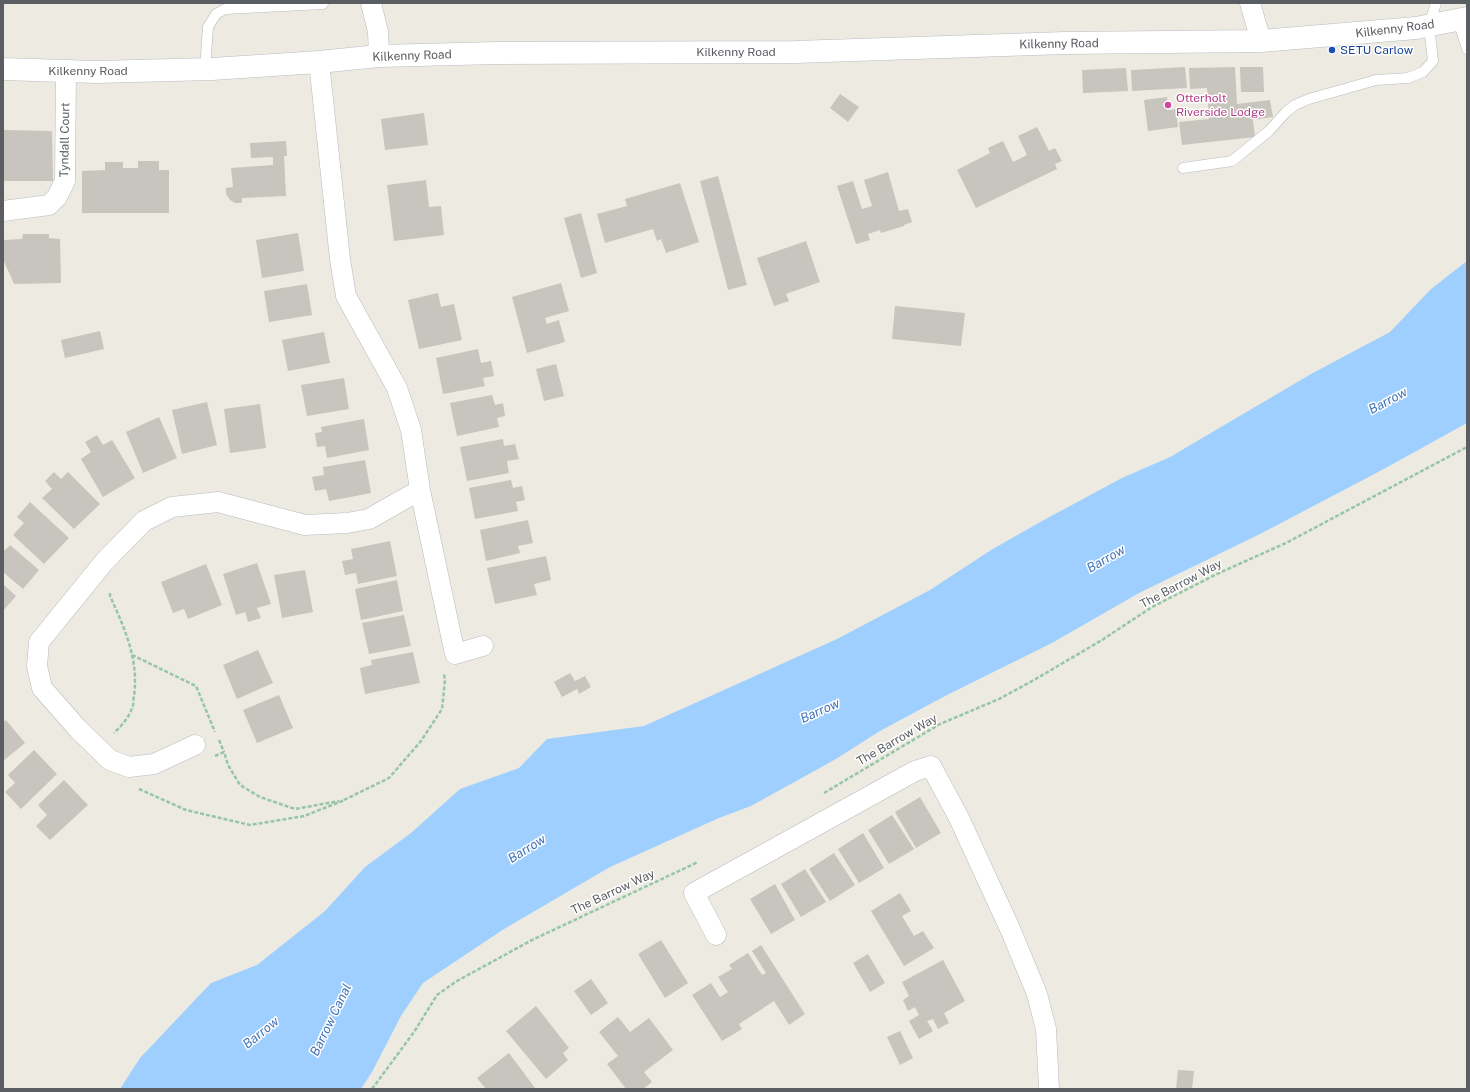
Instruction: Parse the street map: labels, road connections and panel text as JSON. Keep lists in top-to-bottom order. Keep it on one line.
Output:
{"streets":{"main road":["Kilkenny Road"],"street":["Tyndall Court"],"path":["The Barrow Way"]},"crossings":[["Kilkenny Road","Tyndall Court"]],"water":["Barrow","Barrow Canal"],"places":["SETU Carlow","Otterholt Riverside Lodge"]}
